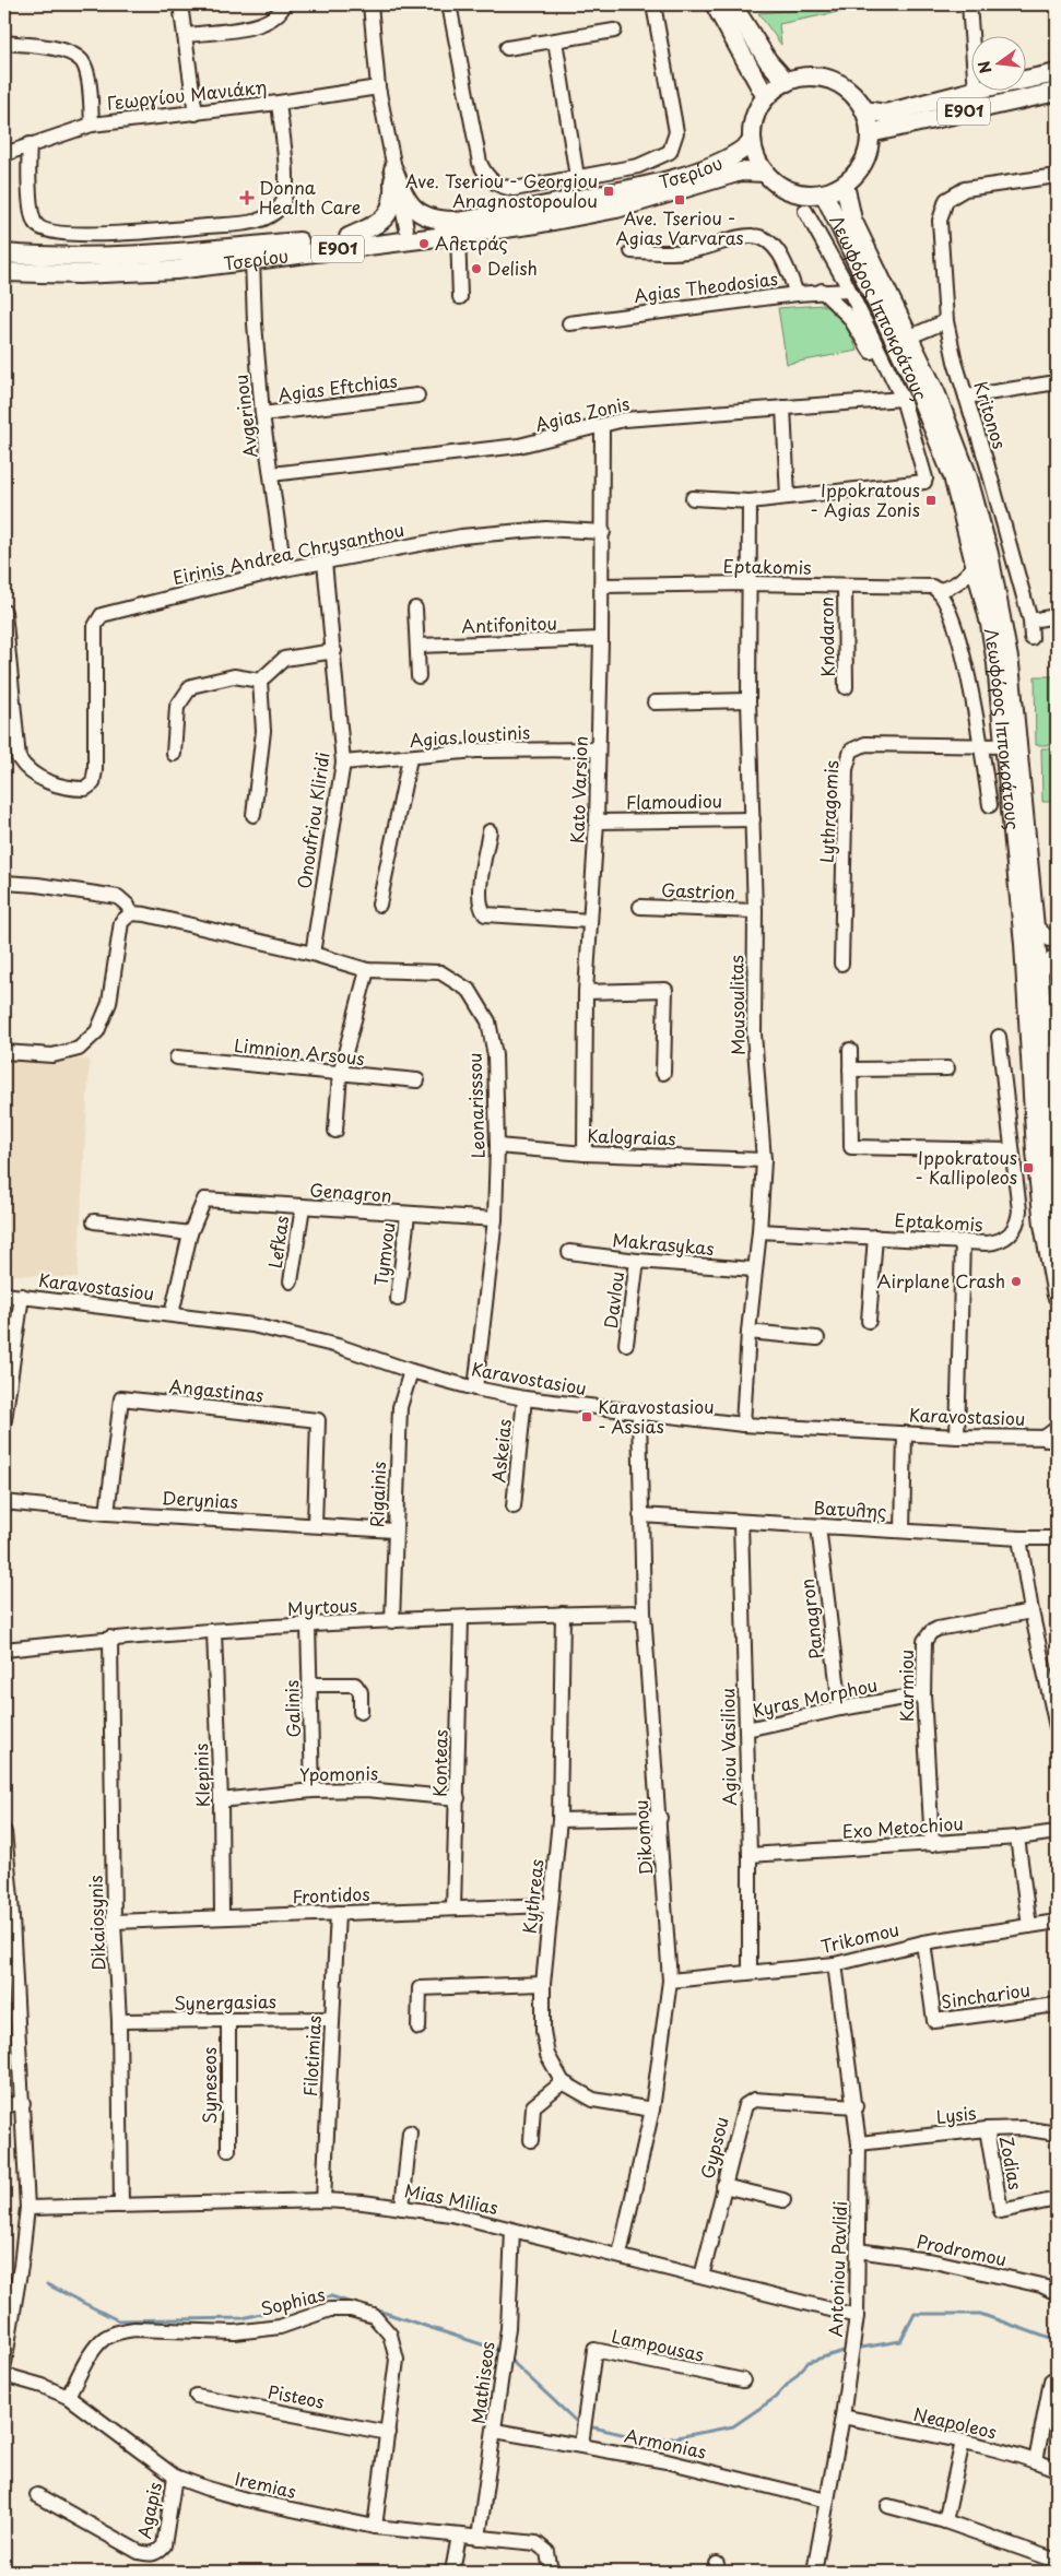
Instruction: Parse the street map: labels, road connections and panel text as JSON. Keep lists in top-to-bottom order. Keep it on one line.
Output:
{"streets":{"main road":["E901","Τσερίου","Λεωφόρος Ιπποκράτους"],"street":["Γεωργίου Μανιάκη","Agias Theodosias","Agias Eftchias","Agias Zonis","Kritonos","Avgerinou","Eirinis Andrea Chrysanthou","Eptakomis","Antifonitou","Knodaron","Agias Ioustinis","Kato Varsion","Flamoudiou","Lythragomis","Onoufriou Kliridi","Gastrion","Mousoulitas","Limnion Arsous","Leonarisssou","Kalograias","Genagron","Lefkas","Makrasykas","Tymvou","Karavostasiou","Davlou","Angastinas","Askeias","Rigainis","Derynias","Βατυλης","Myrtous","Panagron","Karmiou","Kyras Morphou","Galinis","Agiou Vasiliou","Konteas","Ypomonis","Klepinis","Exo Metochiou","Dikomou","Frontidos","Kythreas","Dikaiosynis","Trikomou","Sinchariou","Synergasias","Filotimias","Syneseos","Lysis","Gypsou","Zodias","Mias Milias","Prodromou","Antoniou Pavlidi","Sophias","Lampousas","Mathiseos","Pisteos","Neapoleos","Armonias","Iremias","Agapis"]},"crossings":[["E901","Τσερίου"],["E901","Λεωφόρος Ιπποκράτους"],["Τσερίου","Λεωφόρος Ιπποκράτους"],["Τσερίου","Avgerinou"],["Λεωφόρος Ιπποκράτους","Lythragomis"],["Agias Eftchias","Avgerinou"],["Agias Zonis","Avgerinou"],["Agias Zonis","Kato Varsion"],["Avgerinou","Eirinis Andrea Chrysanthou"],["Eirinis Andrea Chrysanthou","Kato Varsion"],["Eirinis Andrea Chrysanthou","Onoufriou Kliridi"],["Eptakomis","Knodaron"],["Eptakomis","Kato Varsion"],["Eptakomis","Mousoulitas"],["Antifonitou","Kato Varsion"],["Agias Ioustinis","Kato Varsion"],["Agias Ioustinis","Onoufriou Kliridi"],["Kato Varsion","Flamoudiou"],["Kato Varsion","Kalograias"],["Flamoudiou","Mousoulitas"],["Onoufriou Kliridi","Leonarisssou"],["Gastrion","Mousoulitas"],["Mousoulitas","Kalograias"],["Mousoulitas","Makrasykas"],["Mousoulitas","Karavostasiou"],["Leonarisssou","Kalograias"],["Leonarisssou","Genagron"],["Leonarisssou","Karavostasiou"],["Genagron","Lefkas"],["Genagron","Tymvou"],["Makrasykas","Davlou"],["Karavostasiou","Askeias"],["Karavostasiou","Rigainis"],["Karavostasiou","Dikomou"],["Angastinas","Derynias"],["Rigainis","Derynias"],["Rigainis","Myrtous"],["Βατυλης","Panagron"],["Βατυλης","Agiou Vasiliou"],["Βατυλης","Dikomou"],["Myrtous","Galinis"],["Myrtous","Konteas"],["Myrtous","Klepinis"],["Myrtous","Dikomou"],["Myrtous","Kythreas"],["Myrtous","Dikaiosynis"],["Panagron","Kyras Morphou"],["Karmiou","Kyras Morphou"],["Karmiou","Exo Metochiou"],["Kyras Morphou","Agiou Vasiliou"],["Galinis","Ypomonis"],["Agiou Vasiliou","Exo Metochiou"],["Agiou Vasiliou","Trikomou"],["Konteas","Ypomonis"],["Konteas","Frontidos"],["Ypomonis","Klepinis"],["Klepinis","Frontidos"],["Dikomou","Trikomou"],["Dikomou","Mias Milias"],["Frontidos","Kythreas"],["Frontidos","Dikaiosynis"],["Frontidos","Filotimias"],["Dikaiosynis","Synergasias"],["Dikaiosynis","Mias Milias"],["Trikomou","Sinchariou"],["Trikomou","Antoniou Pavlidi"],["Synergasias","Filotimias"],["Synergasias","Syneseos"],["Filotimias","Mias Milias"],["Lysis","Zodias"],["Lysis","Antoniou Pavlidi"],["Gypsou","Mias Milias"],["Gypsou","Antoniou Pavlidi"],["Mias Milias","Antoniou Pavlidi"],["Mias Milias","Mathiseos"],["Prodromou","Antoniou Pavlidi"],["Antoniou Pavlidi","Neapoleos"],["Antoniou Pavlidi","Armonias"],["Sophias","Pisteos"],["Sophias","Iremias"],["Lampousas","Armonias"],["Mathiseos","Armonias"],["Mathiseos","Iremias"],["Iremias","Agapis"]],"places":{"transit":["Ave. Tseriou - Georgiou Anagnostopoulou","Ave. Tseriou - Agias Varvaras","Ippokratous - Agias Zonis","Ippokratous - Kallipoleos","Karavostasiou - Assias"],"health":["Donna Health Care"],"other":["Αλετράς","Delish","Airplane Crash"]},"north":"left"}
